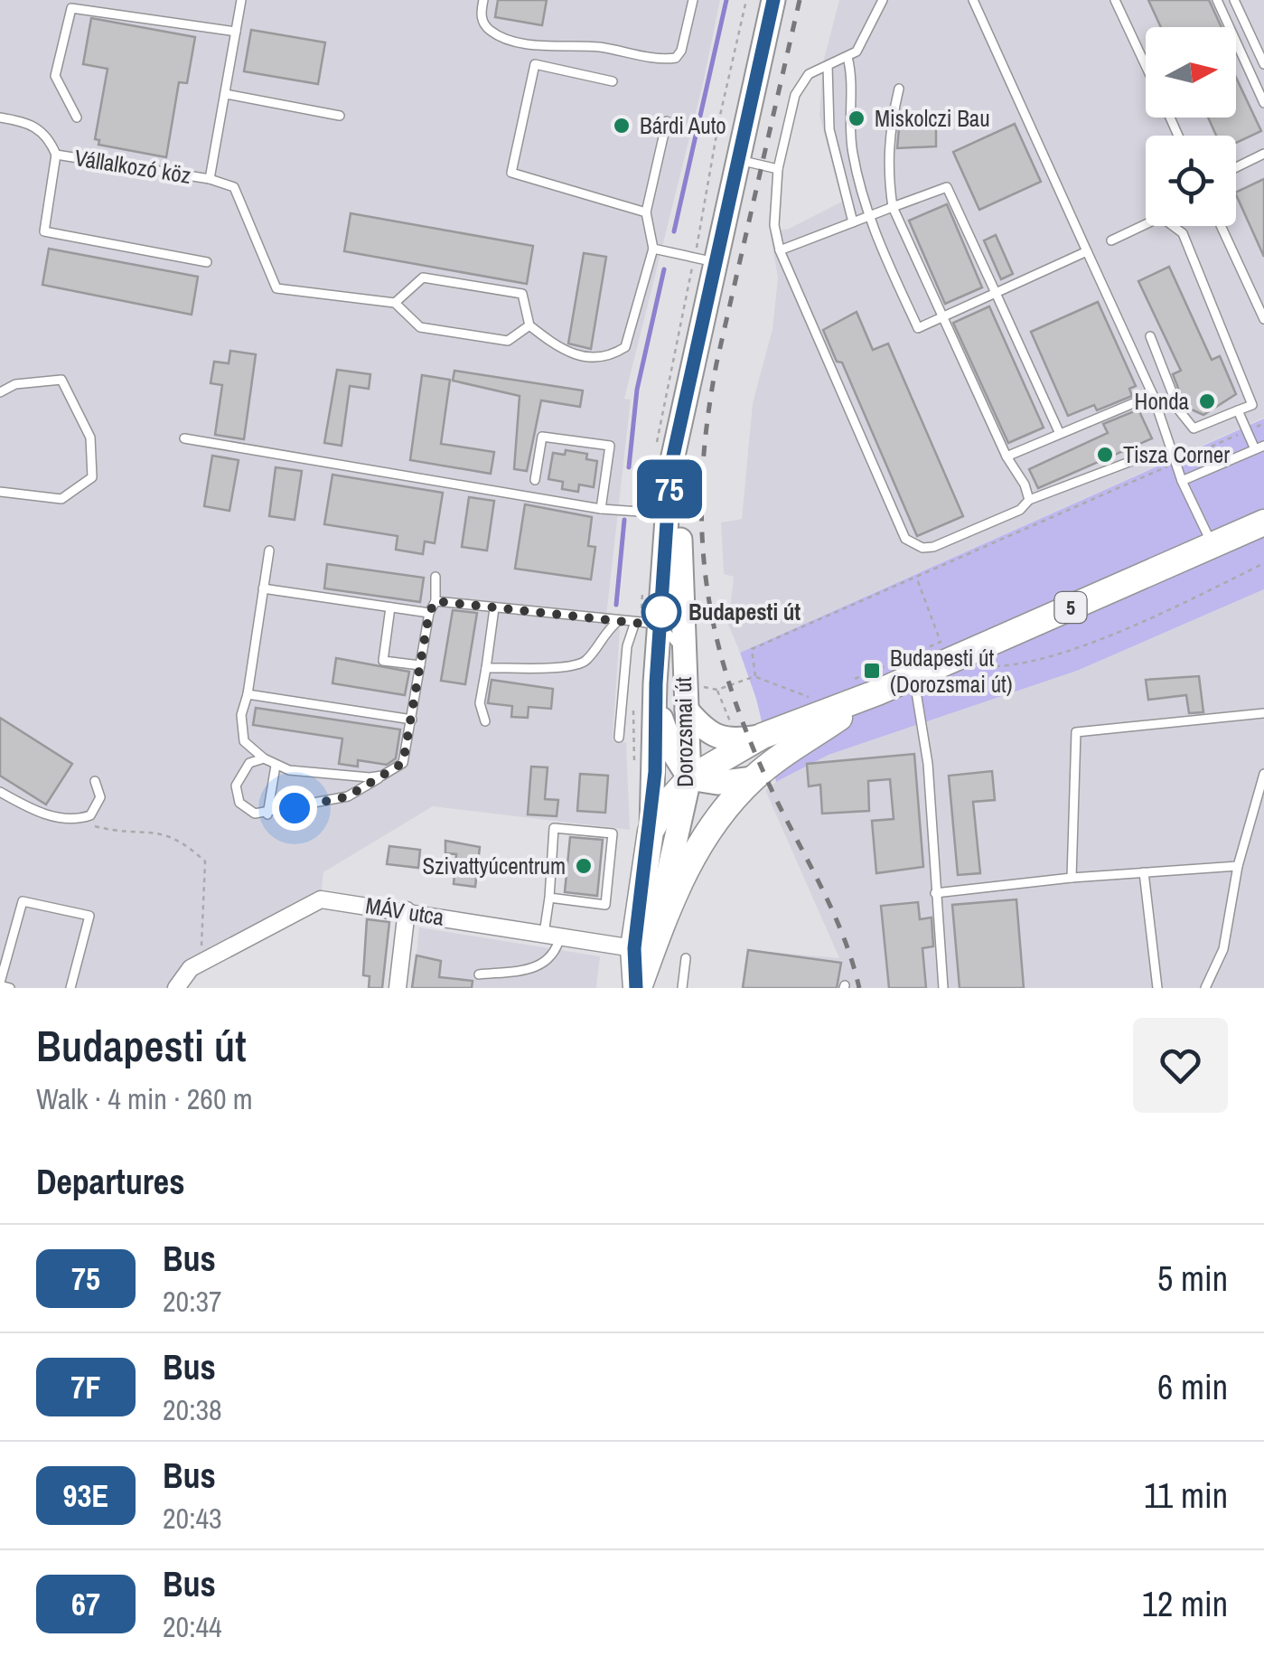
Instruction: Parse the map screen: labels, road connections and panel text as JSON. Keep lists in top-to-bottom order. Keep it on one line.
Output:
{"streets":{"main road":["5","Dorozsmai út"],"street":["MÁV utca"],"lane":["Vállalkozó köz"]},"crossings":[["5","Dorozsmai út"],["5","MÁV utca"],["Dorozsmai út","MÁV utca"]],"places":{"other":["Miskolczi Bau","Bárdi Auto","Honda","Tisza Corner","Budapesti út","Szivattyúcentrum"],"transit":["Budapesti út (Dorozsmai út)"]},"lines":["bus line 75"],"north":"right","page":{"on_map":"75","heading":[["Budapesti út","Walk · 4 min · 260 m"],"Departures"],"list":[{"mark":"75","name":"Bus","note":"20:37","value":"5 min"},{"mark":"7F","name":"Bus","note":"20:38","value":"6 min"},{"mark":"93E","name":"Bus","note":"20:43","value":"11 min"},{"mark":"67","name":"Bus","note":"20:44","value":"12 min"}]}}
